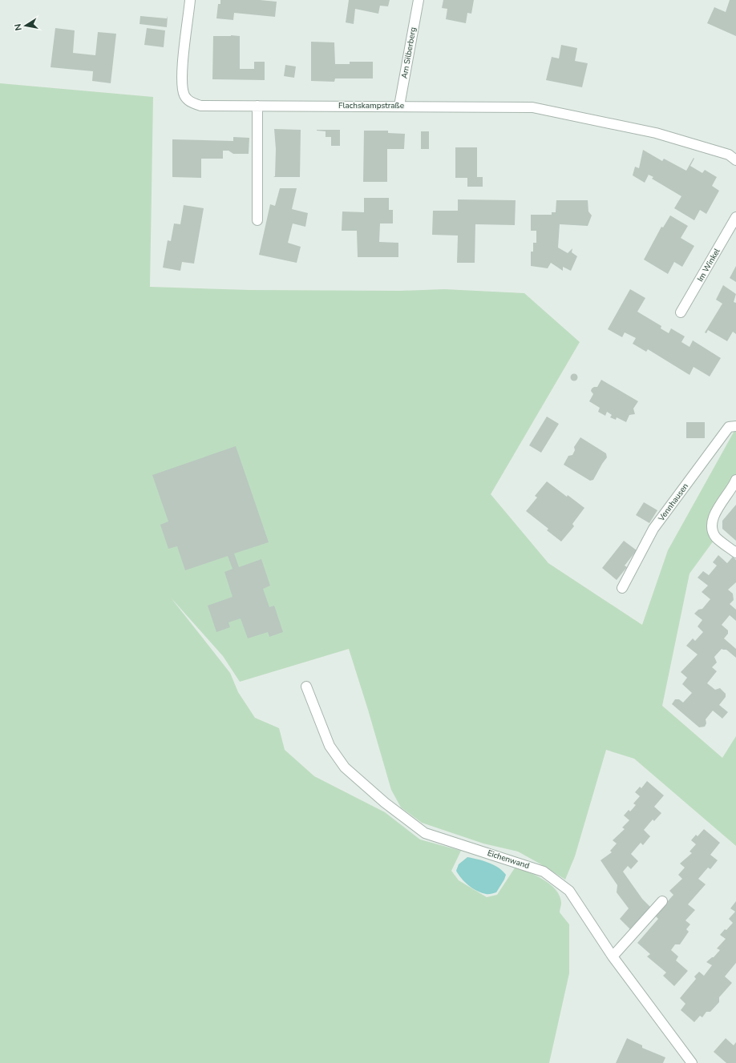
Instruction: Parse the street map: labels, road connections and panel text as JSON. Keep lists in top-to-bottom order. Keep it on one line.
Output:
{"streets":{"street":["Am Silberberg","Flachskampstraße","Im Winkel","Vennhausen","Eichenwand"]},"crossings":[["Am Silberberg","Flachskampstraße"]],"north":"left"}
